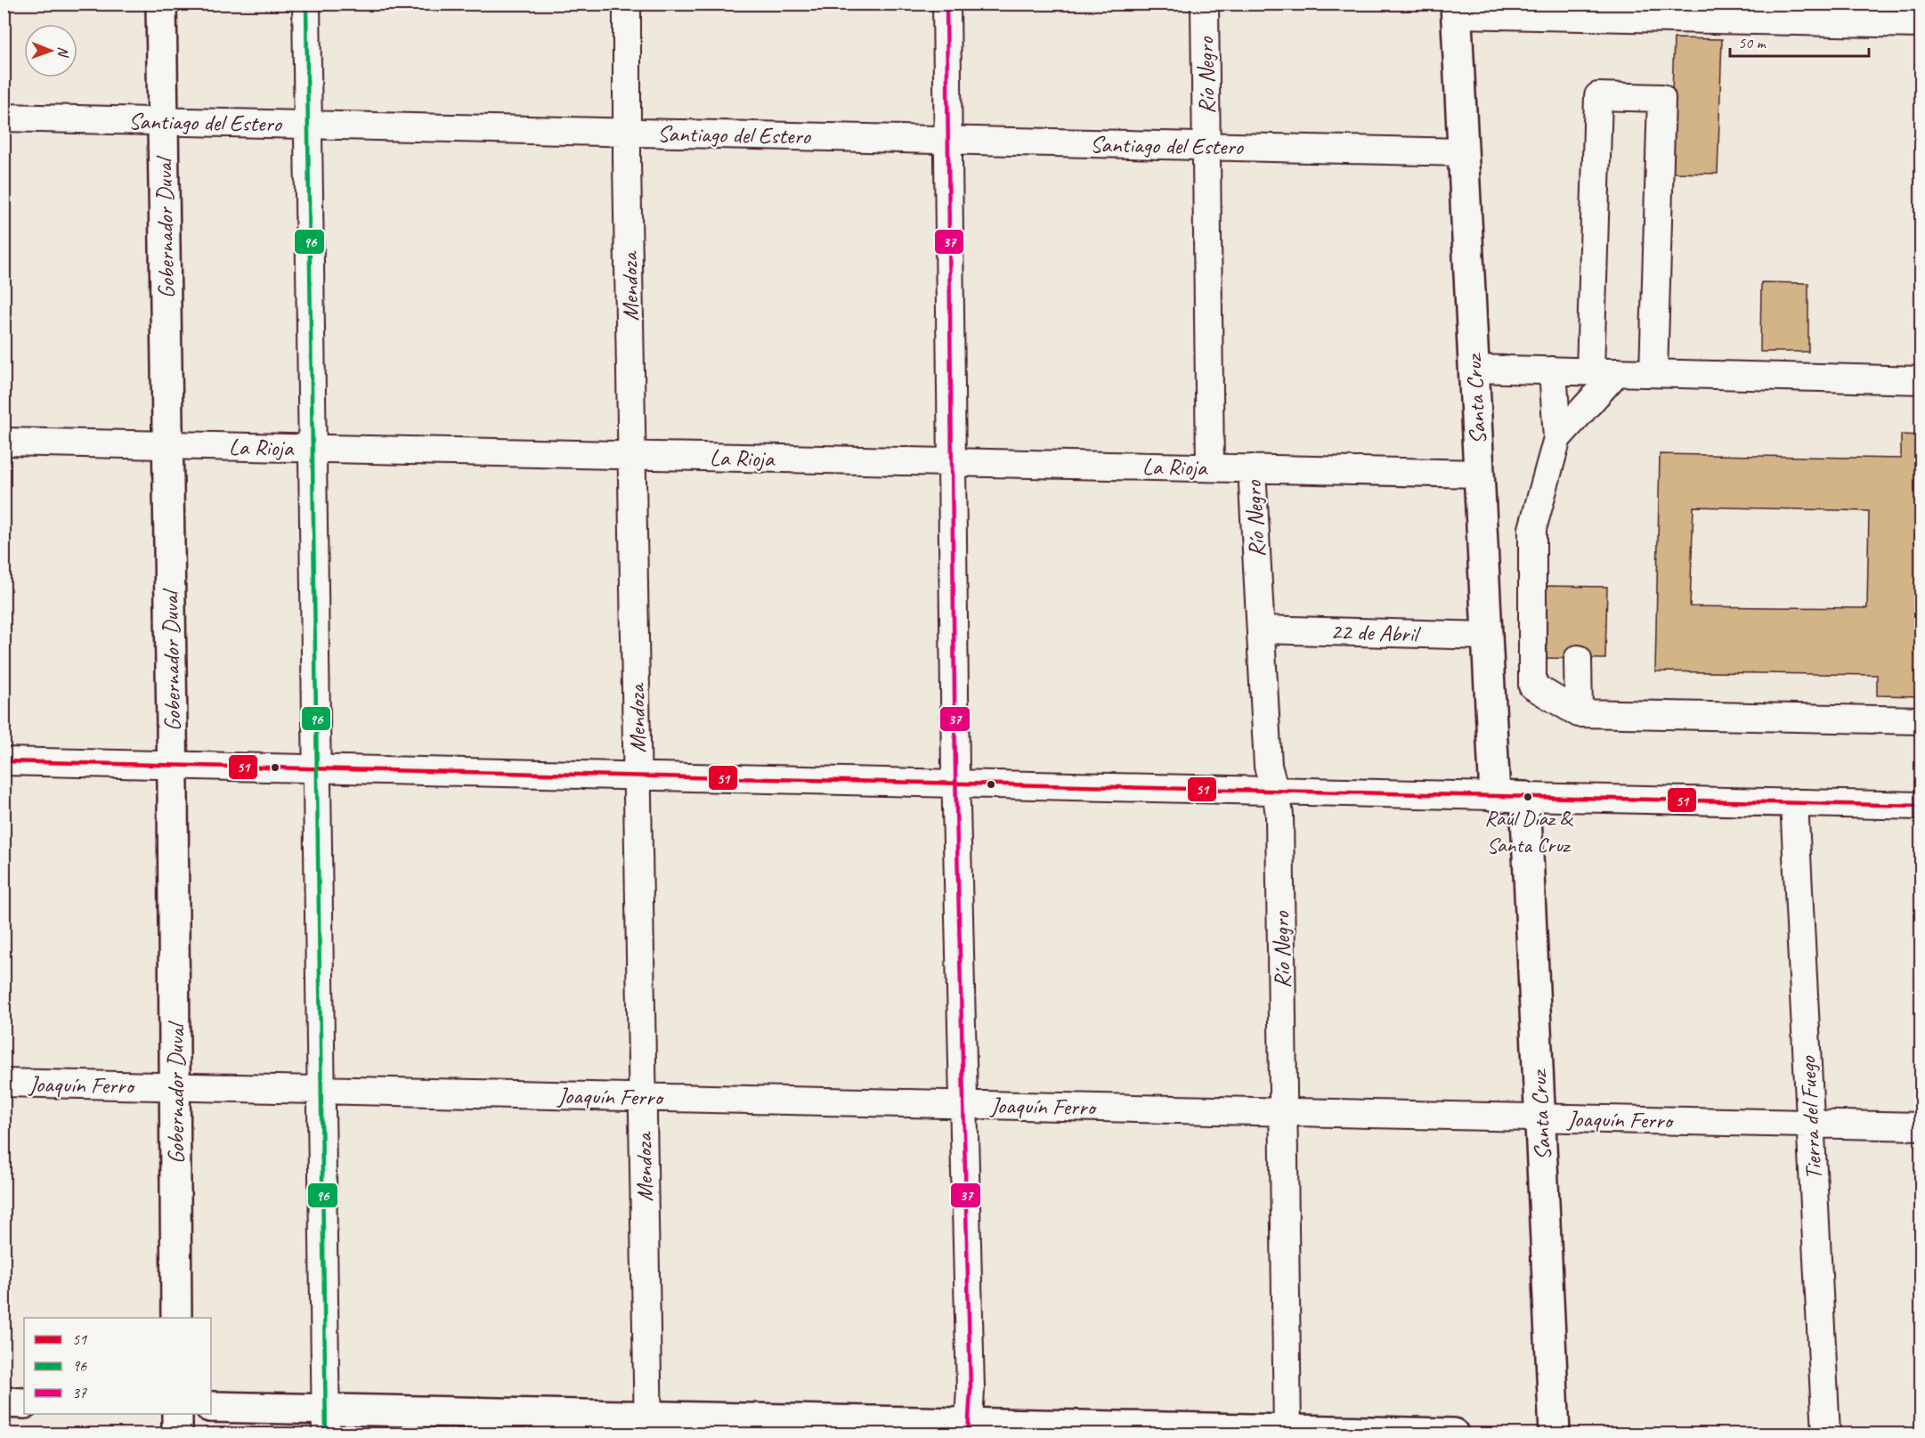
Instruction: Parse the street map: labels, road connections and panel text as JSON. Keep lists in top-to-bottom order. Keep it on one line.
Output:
{"streets":{"main road":["Gobernador Duval","Santa Cruz"],"street":["Río Negro","Santiago del Estero","Mendoza","La Rioja","22 de Abril","Joaquín Ferro","Tierra del Fuego"]},"crossings":[["Río Negro","Santiago del Estero"],["Río Negro","La Rioja"],["Río Negro","22 de Abril"],["Río Negro","Joaquín Ferro"],["Santiago del Estero","Gobernador Duval"],["Santiago del Estero","Mendoza"],["Santiago del Estero","Santa Cruz"],["Gobernador Duval","La Rioja"],["Gobernador Duval","Joaquín Ferro"],["Mendoza","La Rioja"],["Mendoza","Joaquín Ferro"],["Santa Cruz","La Rioja"],["Santa Cruz","22 de Abril"],["Santa Cruz","Joaquín Ferro"],["Joaquín Ferro","Tierra del Fuego"]],"places":["Raúl Díaz & Santa Cruz"],"lines":["transit line 96","transit line 37","transit line 51"],"legend":["51","96","37"],"scale_bar":"50 m","north":"right"}
